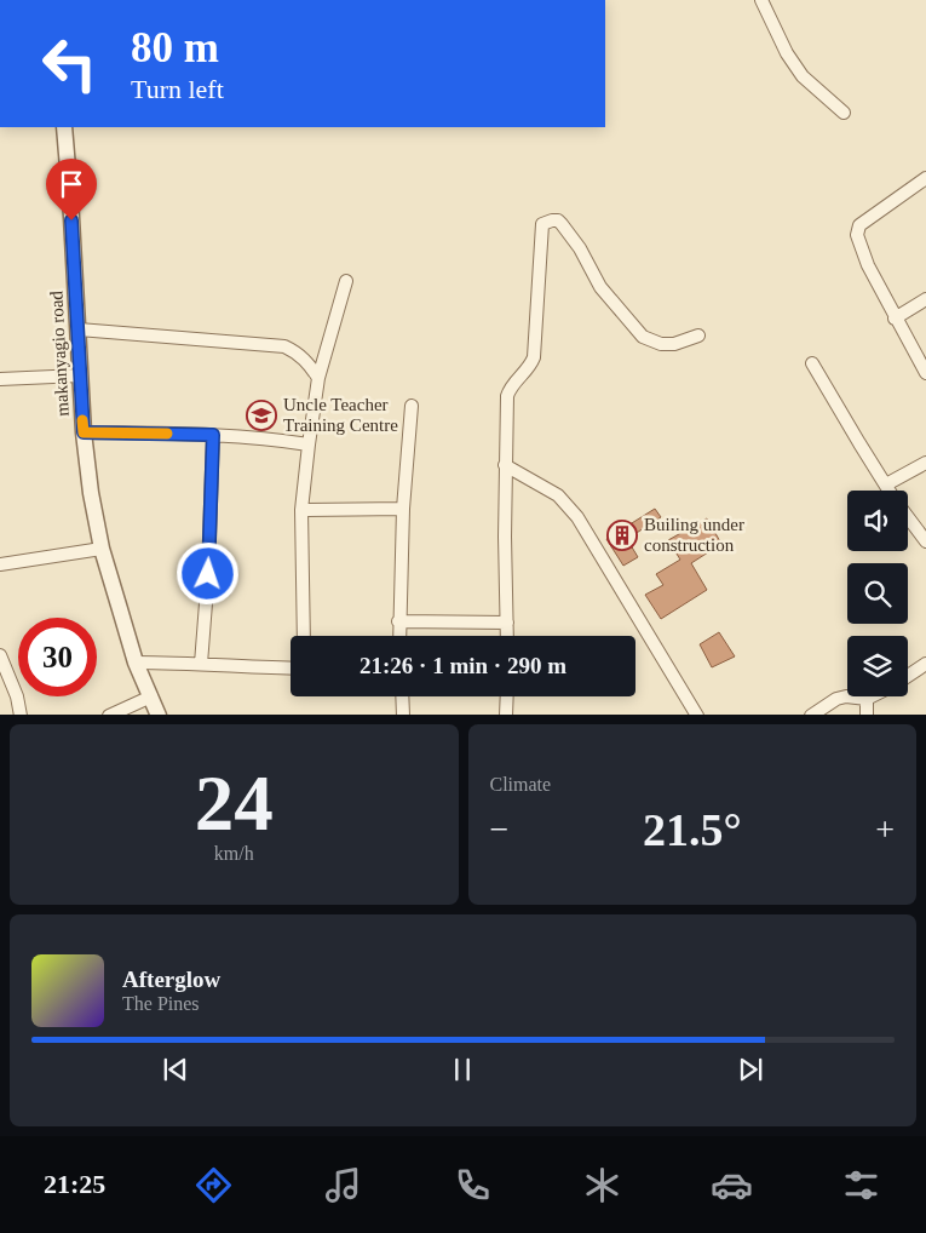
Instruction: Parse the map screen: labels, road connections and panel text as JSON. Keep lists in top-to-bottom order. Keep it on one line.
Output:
{"streets":{"street":["makanyagio road"]},"places":{"school or university":["Uncle Teacher Training Centre"],"building":["Builing under construction"]},"page":{"turn":["80 m","Turn left"],"limit":"30","trip":"21:26 · 1 min · 290 m","tile":[["24","km/h"],"Climate"],"heat":["−","21.5°","+"],"song":["Afterglow","The Pines"],"tabs":"21:25"}}
